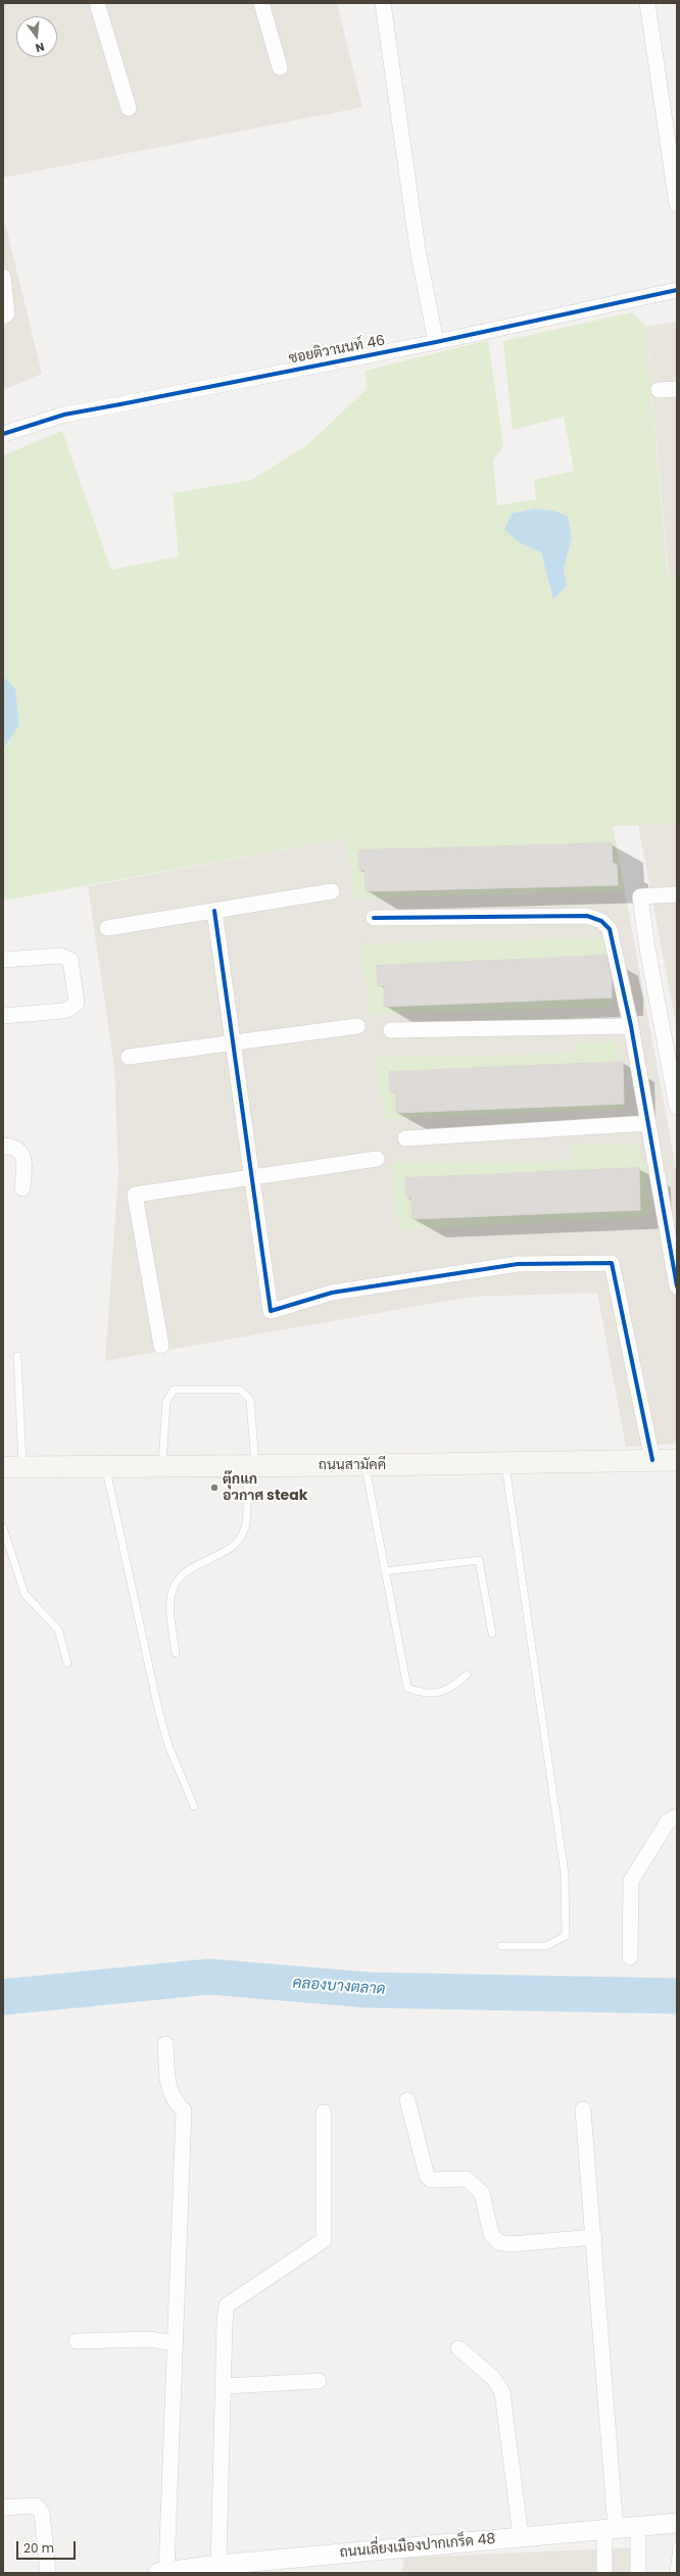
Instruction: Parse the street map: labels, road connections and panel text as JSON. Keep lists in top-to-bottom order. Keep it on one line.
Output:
{"streets":{"main road":["ถนนสามัคคี"],"street":["ซอยติวานนท์ 46","ถนนเลี่ยงเมืองปากเกร็ด 48"]},"water":["คลองบางตลาด"],"places":["ตุ๊กแก อวกาศ steak"],"scale_bar":"20 m","north":"bottom"}
